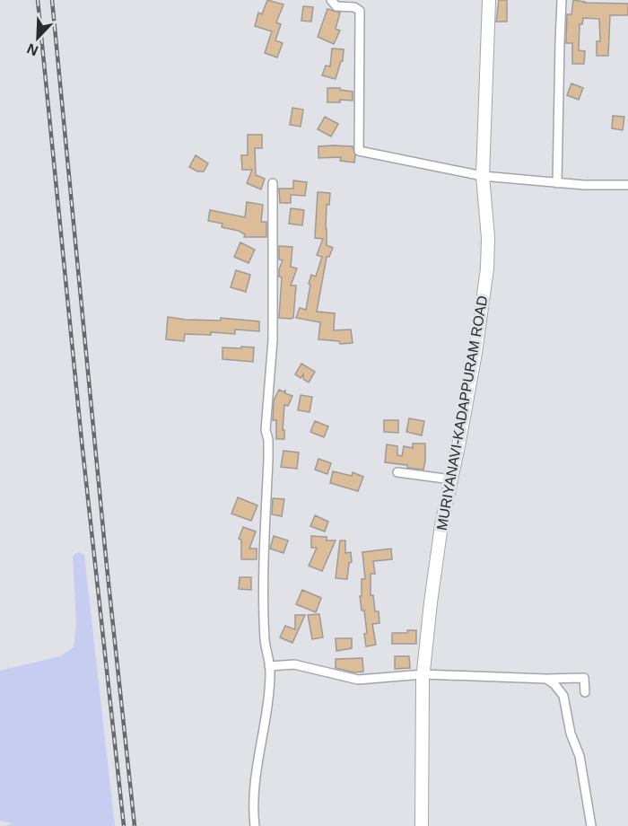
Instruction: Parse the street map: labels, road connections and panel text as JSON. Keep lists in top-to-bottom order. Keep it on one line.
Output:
{"streets":{"main road":["MURIYANAVI-KADAPPURAM ROAD"]},"north":"bottom left"}
